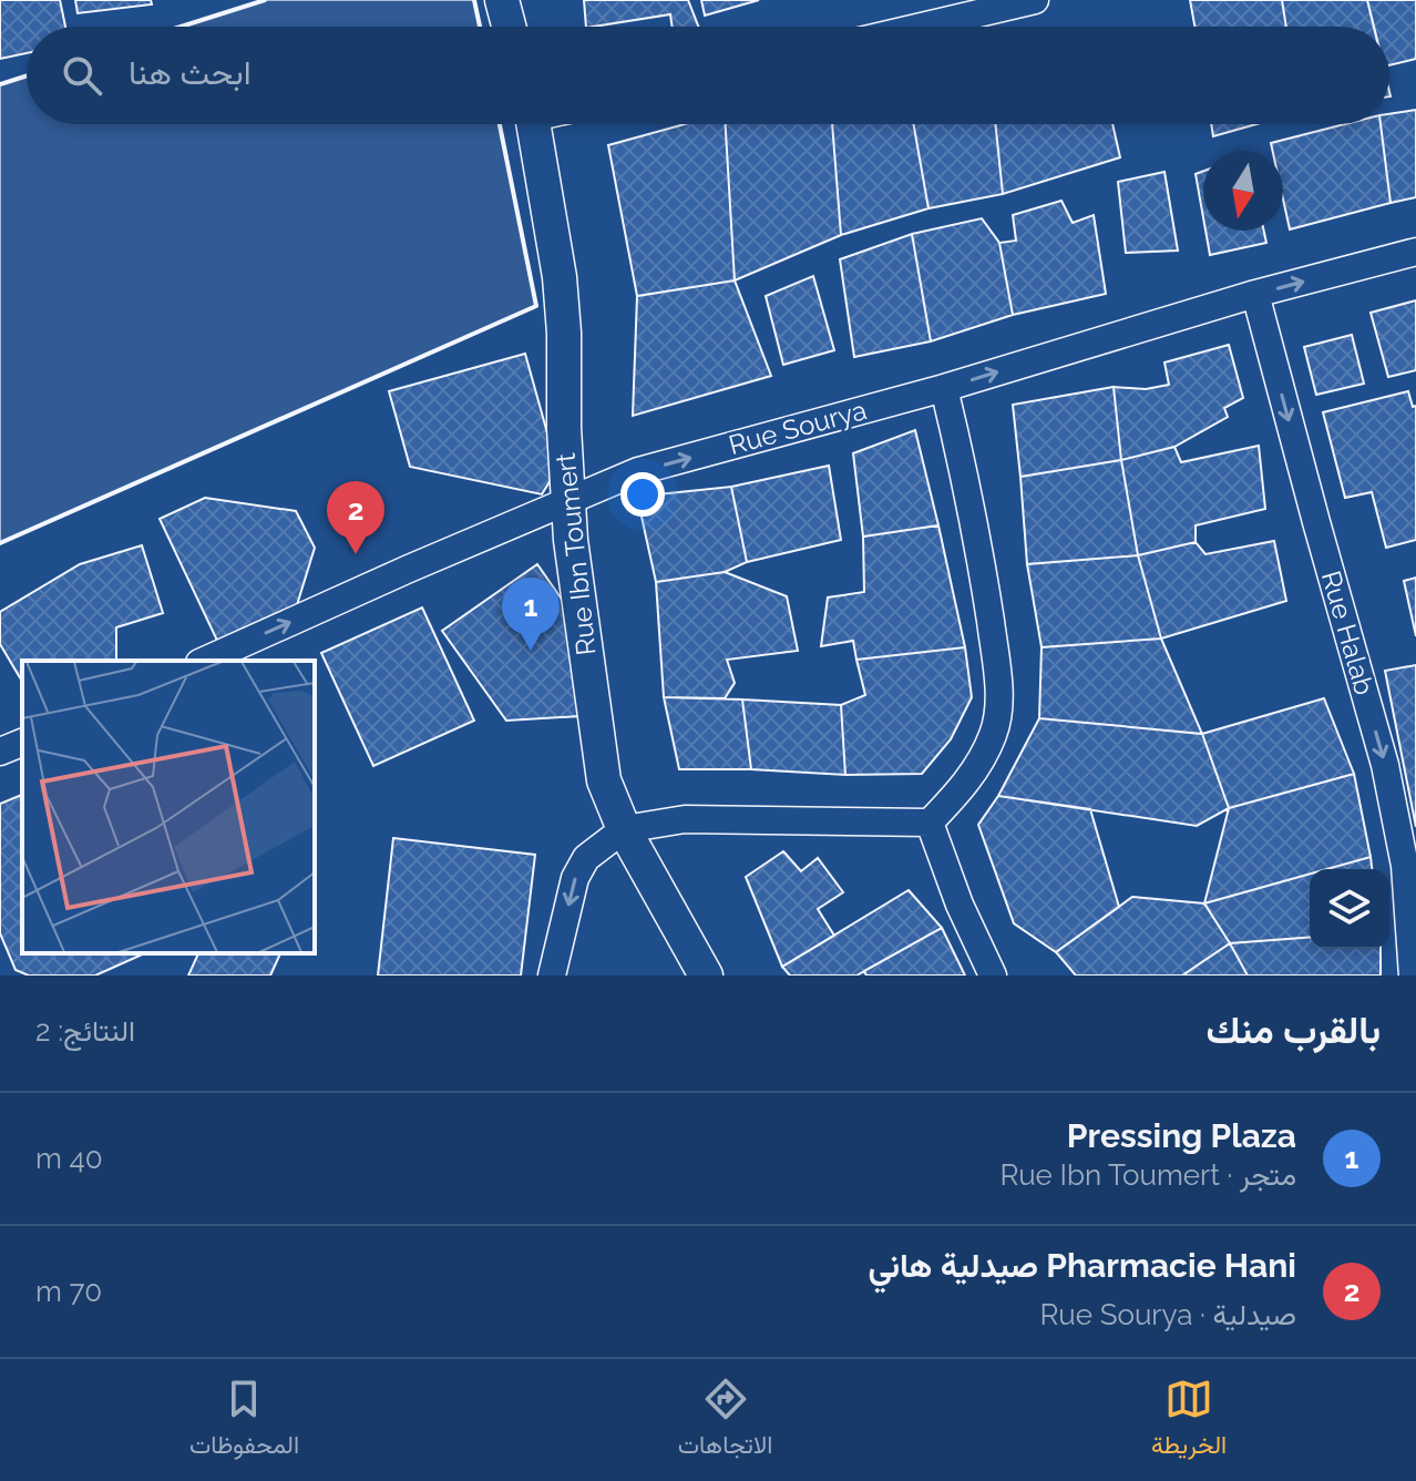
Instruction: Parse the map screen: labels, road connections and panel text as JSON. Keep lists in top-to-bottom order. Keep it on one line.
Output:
{"streets":{"street":["Rue Sourya","Rue Ibn Toumert","Rue Halab"]},"crossings":[["Rue Sourya","Rue Ibn Toumert"],["Rue Sourya","Rue Halab"]],"one_way":["Rue Sourya","Rue Halab"],"north":"bottom","page":{"search":"ابحث هنا","pins":["2","1"],"heading":["بالقرب منك","النتائج: 2"],"list":[{"mark":"1","name":"Pressing Plaza","note":"متجر · Rue Ibn Toumert","value":"40 m"},{"mark":"2","name":"Pharmacie Hani صيدلية هاني","note":"صيدلية · Rue Sourya","value":"70 m"}],"nav":["الخريطة","الاتجاهات","المحفوظات"]}}
